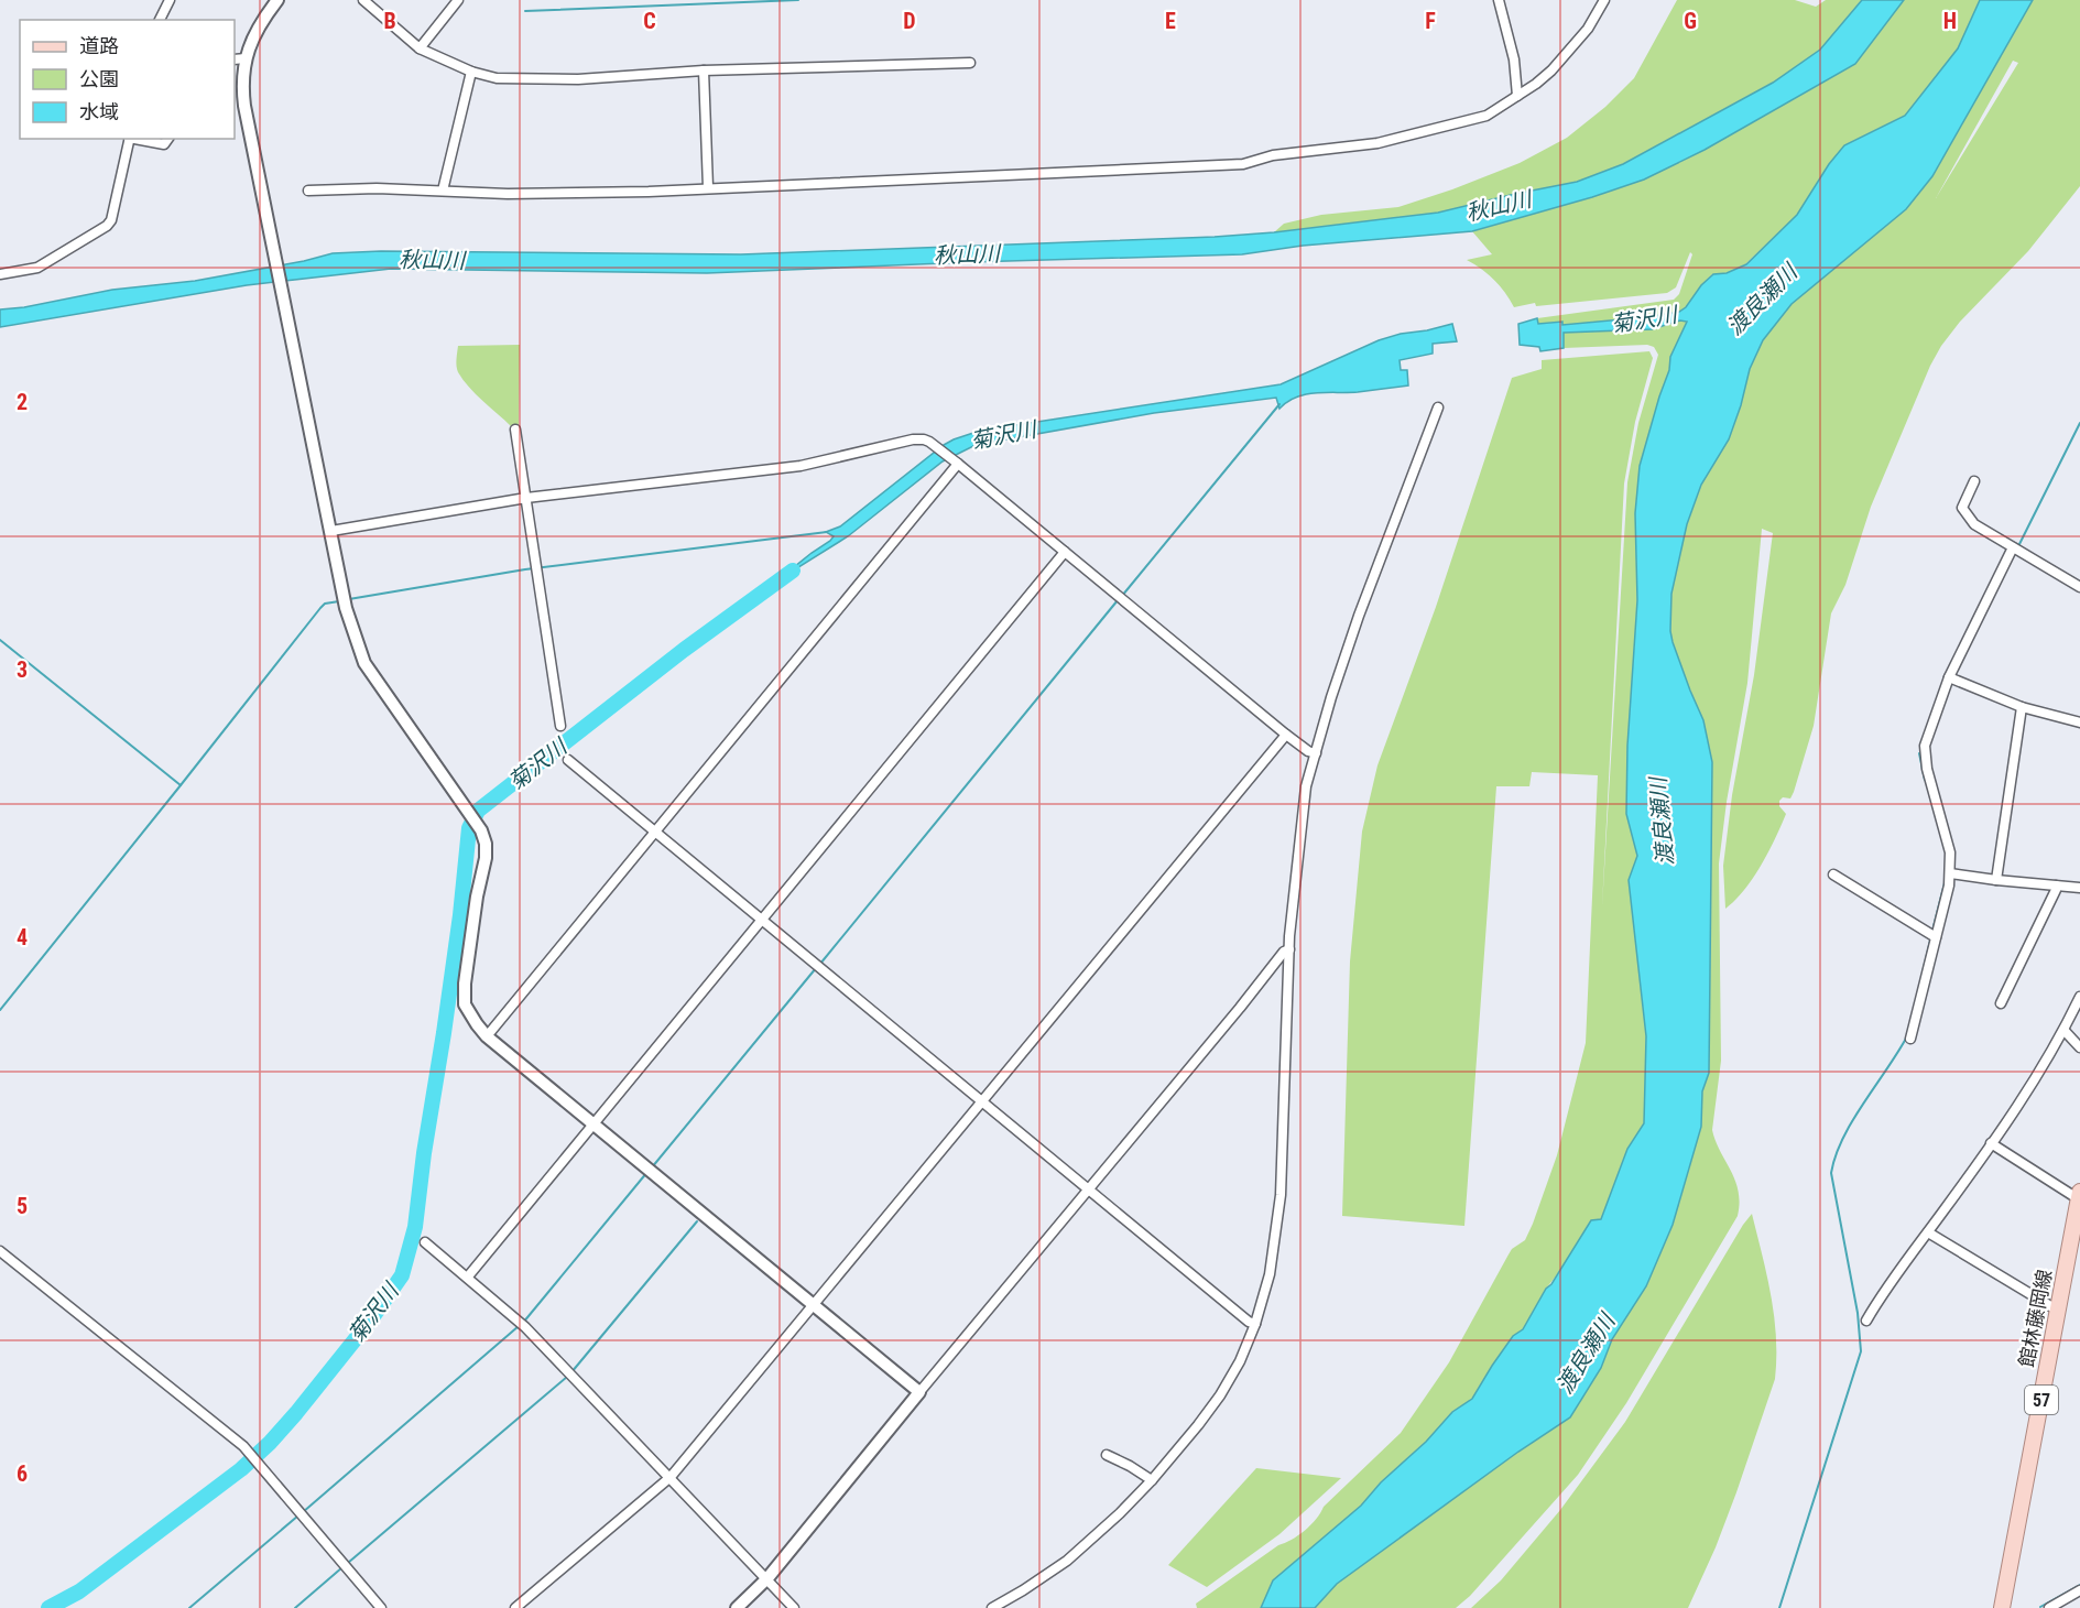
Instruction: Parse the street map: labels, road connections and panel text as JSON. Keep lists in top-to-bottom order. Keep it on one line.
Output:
{"streets":{"main road":["館林藤岡線","57"]},"water":["秋山川","渡良瀬川","菊沢川"],"legend":["道路","公園","水域"],"grid":{"columns":["B","C","D","E","F","G","H"],"rows":["2","3","4","5","6"]}}
